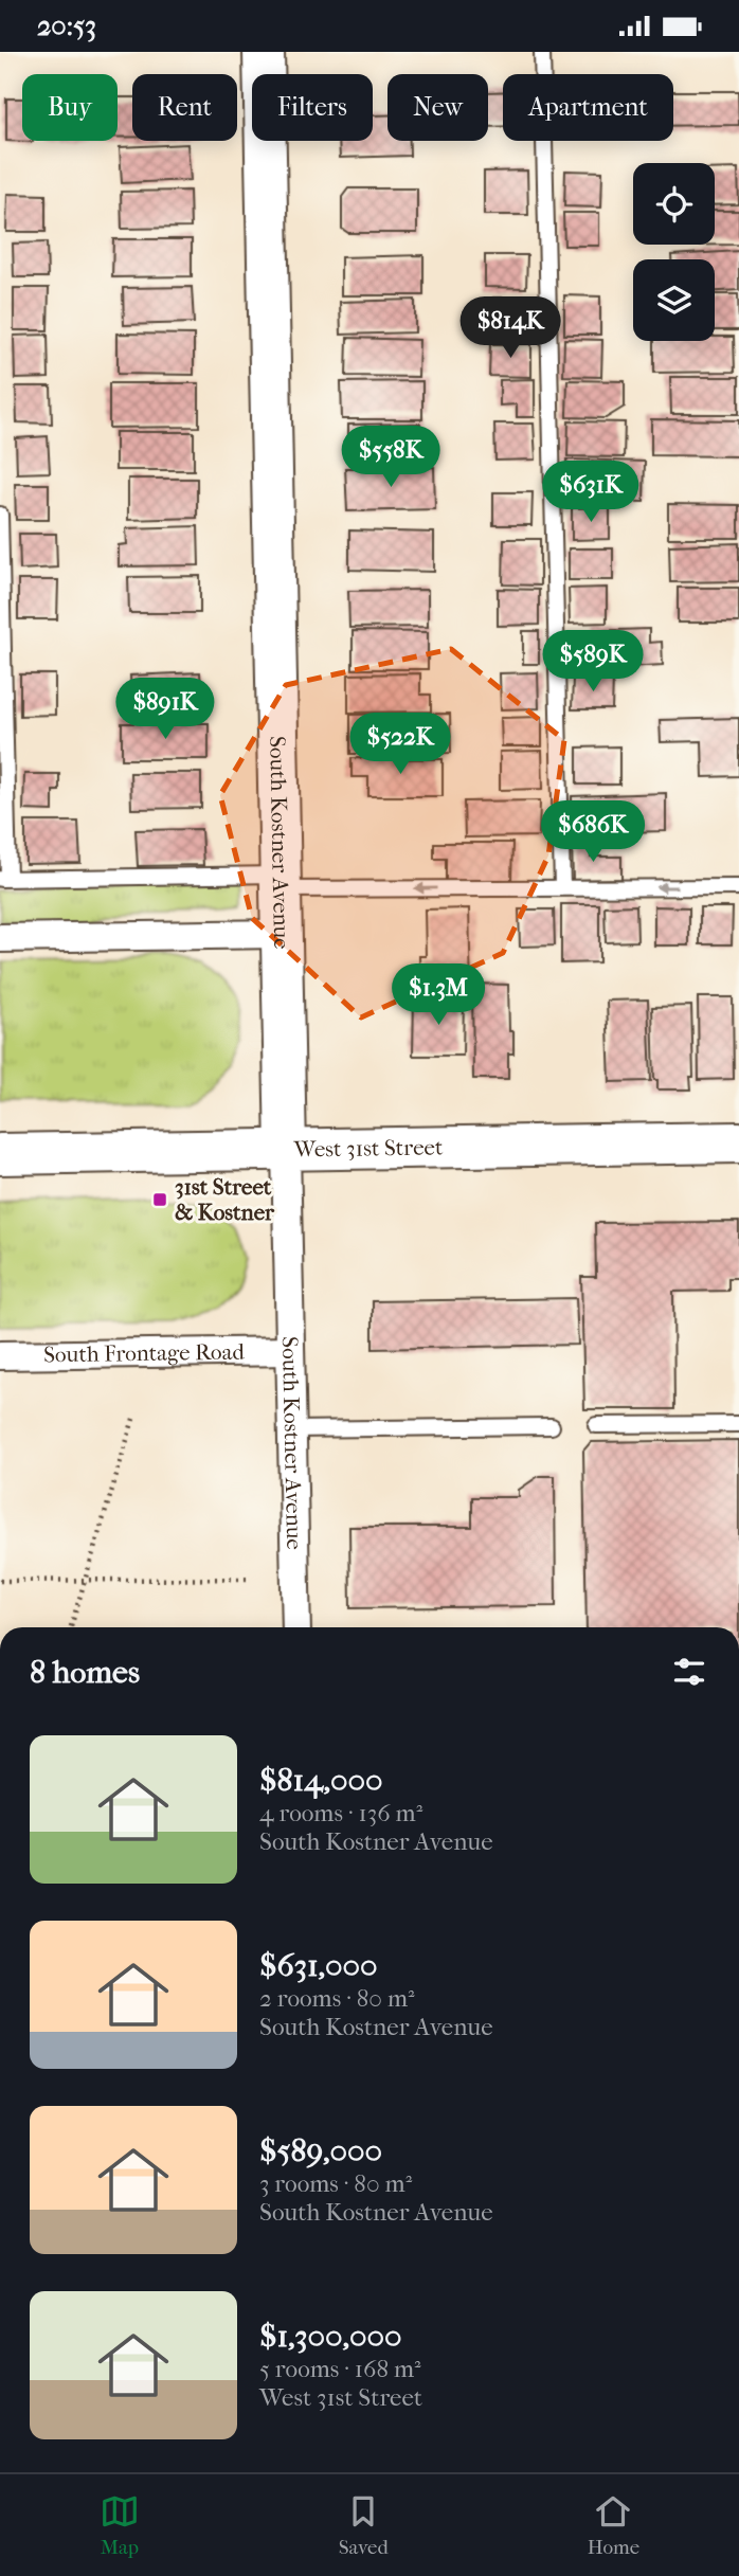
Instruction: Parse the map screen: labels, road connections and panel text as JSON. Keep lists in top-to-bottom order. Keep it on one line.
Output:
{"streets":{"street":["South Kostner Avenue","West 31st Street","South Frontage Road"]},"crossings":[["South Kostner Avenue","West 31st Street"],["South Kostner Avenue","South Frontage Road"]],"places":{"transit":["31st Street & Kostner"]},"page":{"status":"20:53","chip":["Buy","Rent","Filters","New","Apartment"],"price":["$814K","$558K","$631K","$589K","$891K","$522K","$686K","$1.3M"],"heading":"8 homes","list":[{"name":"$814,000","note":"4 rooms · 136 m² · South Kostner Avenue"},{"name":"$631,000","note":"2 rooms · 80 m² · South Kostner Avenue"},{"name":"$589,000","note":"3 rooms · 80 m² · South Kostner Avenue"},{"name":"$1,300,000","note":"5 rooms · 168 m² · West 31st Street"}],"tabs":["Map","Saved","Home"]}}
